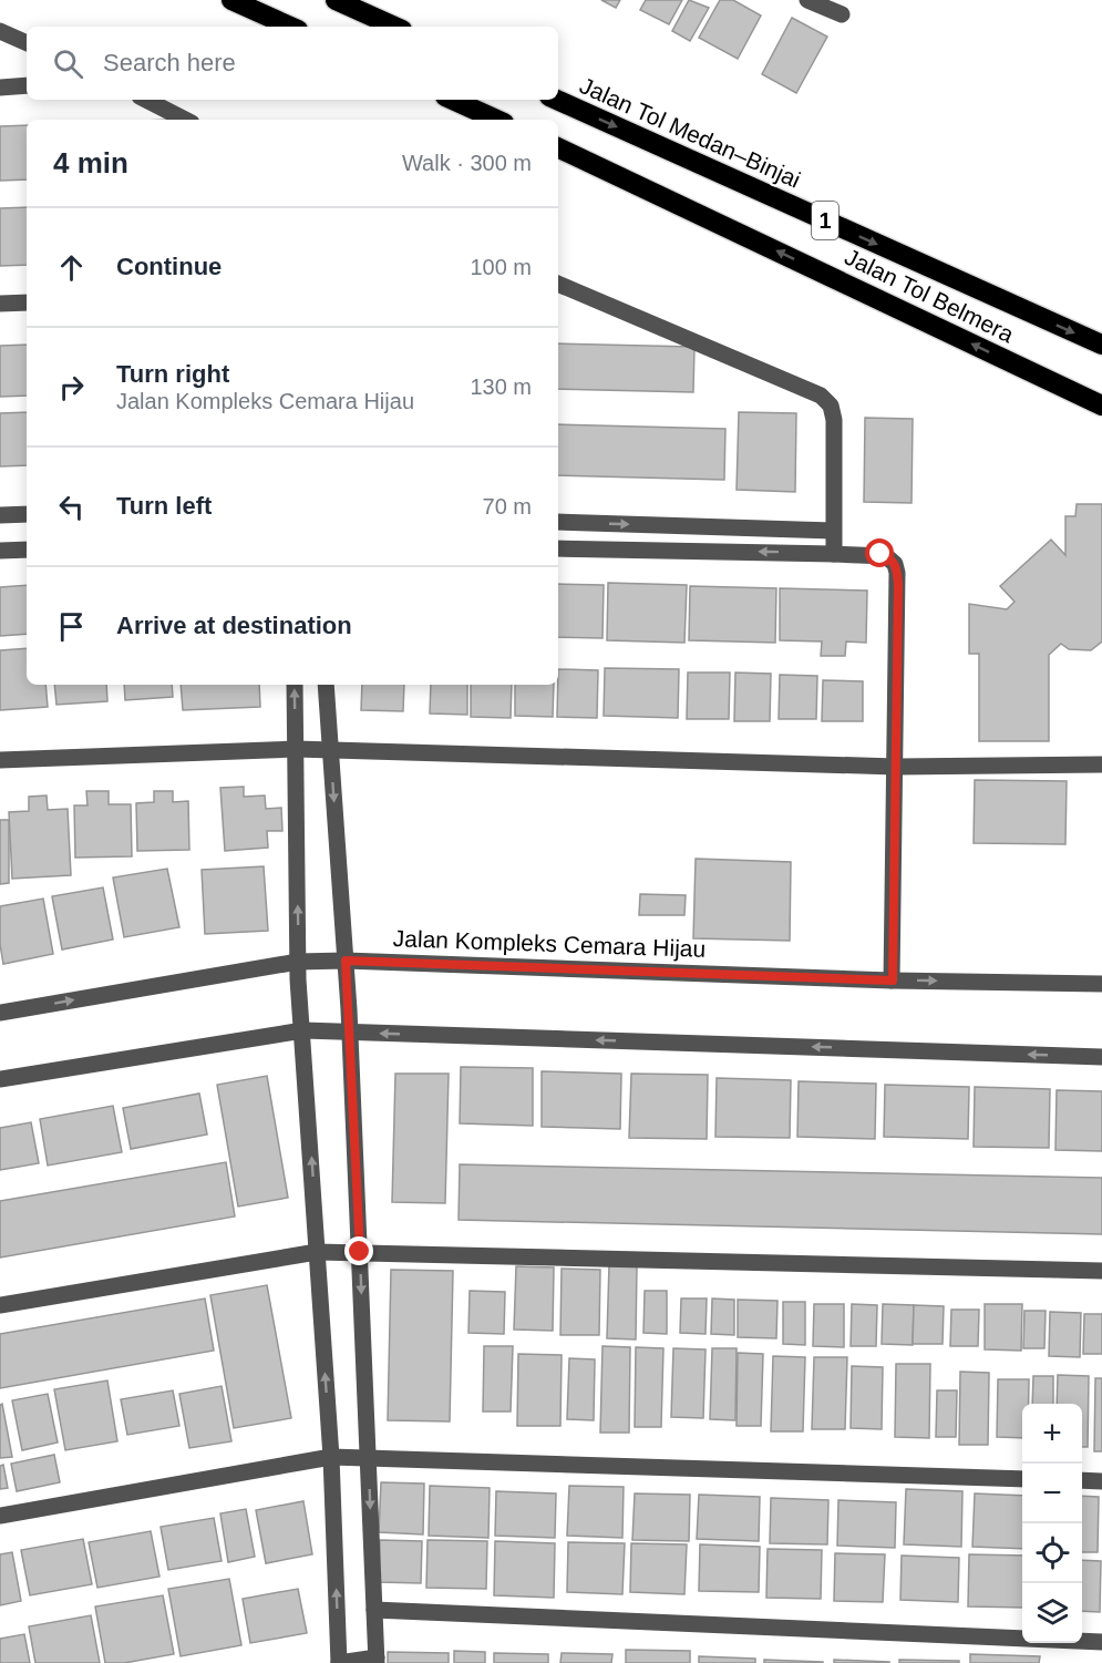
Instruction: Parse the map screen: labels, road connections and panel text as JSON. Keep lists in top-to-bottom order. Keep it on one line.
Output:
{"streets":{"highway":["Jalan Tol Medan–Binjai","1","Jalan Tol Belmera"],"street":["Jalan Kompleks Cemara Hijau"]},"one_way":["Jalan Tol Medan–Binjai","Jalan Tol Belmera"],"page":{"search":"Search here","heading":["4 min","Walk · 300 m"],"list":[["Continue","100 m"],["Turn right","Jalan Kompleks Cemara Hijau","130 m"],["Turn left","70 m"],"Arrive at destination"],"map_buttons":["+","−"]}}
